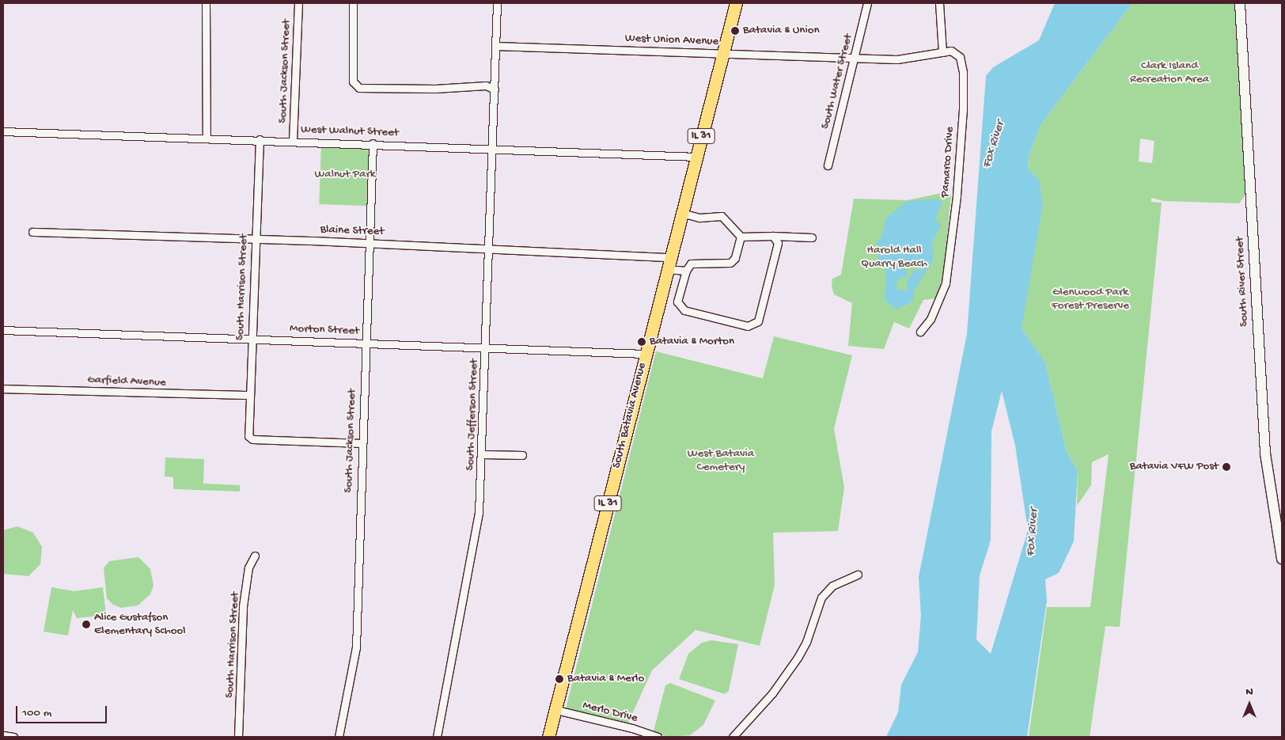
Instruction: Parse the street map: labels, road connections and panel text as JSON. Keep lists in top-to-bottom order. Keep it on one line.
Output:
{"streets":{"main road":["IL 31","South River Street","South Batavia Avenue"],"street":["West Union Avenue","South Jackson Street","South Water Street","West Walnut Street","Pamarco Drive","Blaine Street","South Harrison Street","Morton Street","Garfield Avenue","South Jefferson Street","Merlo Drive"]},"crossings":[["West Union Avenue","South Water Street"],["West Union Avenue","Pamarco Drive"],["West Union Avenue","South Jefferson Street"],["West Union Avenue","South Batavia Avenue"],["South Jackson Street","West Walnut Street"],["South Jackson Street","Blaine Street"],["South Jackson Street","South Harrison Street"],["South Jackson Street","Morton Street"],["West Walnut Street","South Harrison Street"],["West Walnut Street","South Jefferson Street"],["West Walnut Street","South Batavia Avenue"],["Blaine Street","South Harrison Street"],["Blaine Street","South Jefferson Street"],["Blaine Street","South Batavia Avenue"],["South Harrison Street","Morton Street"],["South Harrison Street","Garfield Avenue"],["Morton Street","South Jefferson Street"],["Morton Street","South Batavia Avenue"],["South Batavia Avenue","Merlo Drive"]],"water":["Fox River"],"parks":["Clark Island Recreation Area","Walnut Park","Harold Hall Quarry Beach","Glenwood Park Forest Preserve","West Batavia Cemetery"],"places":["Batavia & Union","Batavia & Morton","Batavia VFW Post","Alice Gustafson Elementary School","Batavia & Merlo"],"scale_bar":"100 m","north":"top"}
